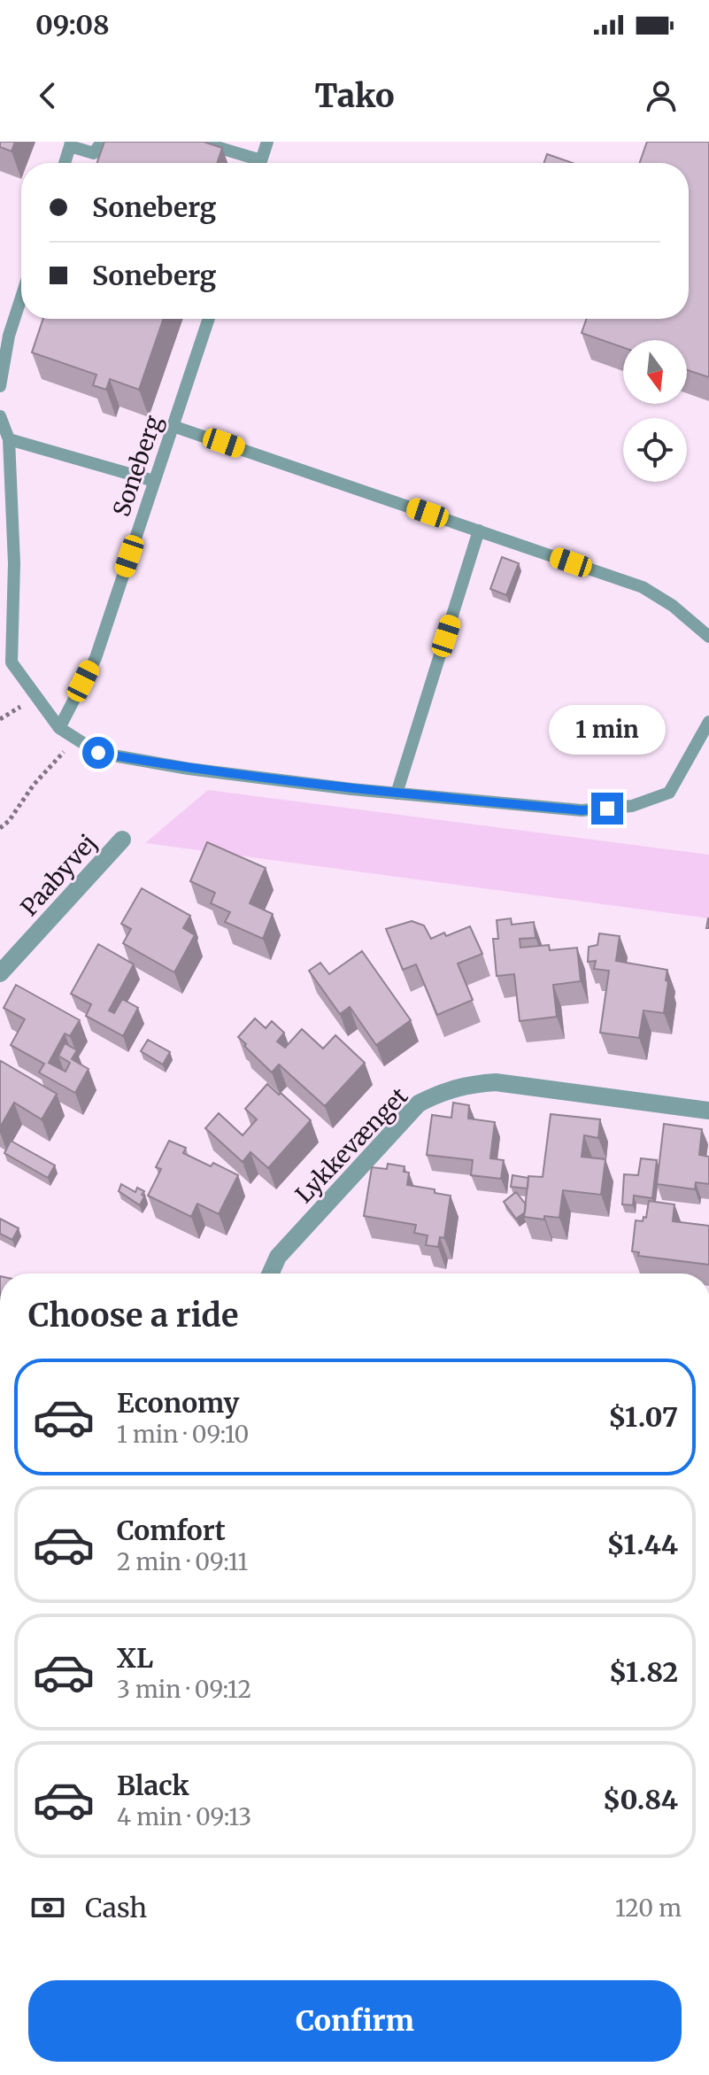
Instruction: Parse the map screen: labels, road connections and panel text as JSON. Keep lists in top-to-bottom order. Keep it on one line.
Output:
{"streets":{"street":["Paabyvej","Lykkevænget"],"lane":["Soneberg"]},"north":"bottom","page":{"status":"09:08","header":"Tako","banner":["Soneberg","Soneberg"],"bubble":"1 min","heading":"Choose a ride","list":[{"name":"Economy","note":"1 min · 09:10","value":"$1.07"},{"name":"Comfort","note":"2 min · 09:11","value":"$1.44"},{"name":"XL","note":"3 min · 09:12","value":"$1.82"},{"name":"Black","note":"4 min · 09:13","value":"$0.84"}],"pay":["Cash","120 m"],"buttons":"Confirm"}}
